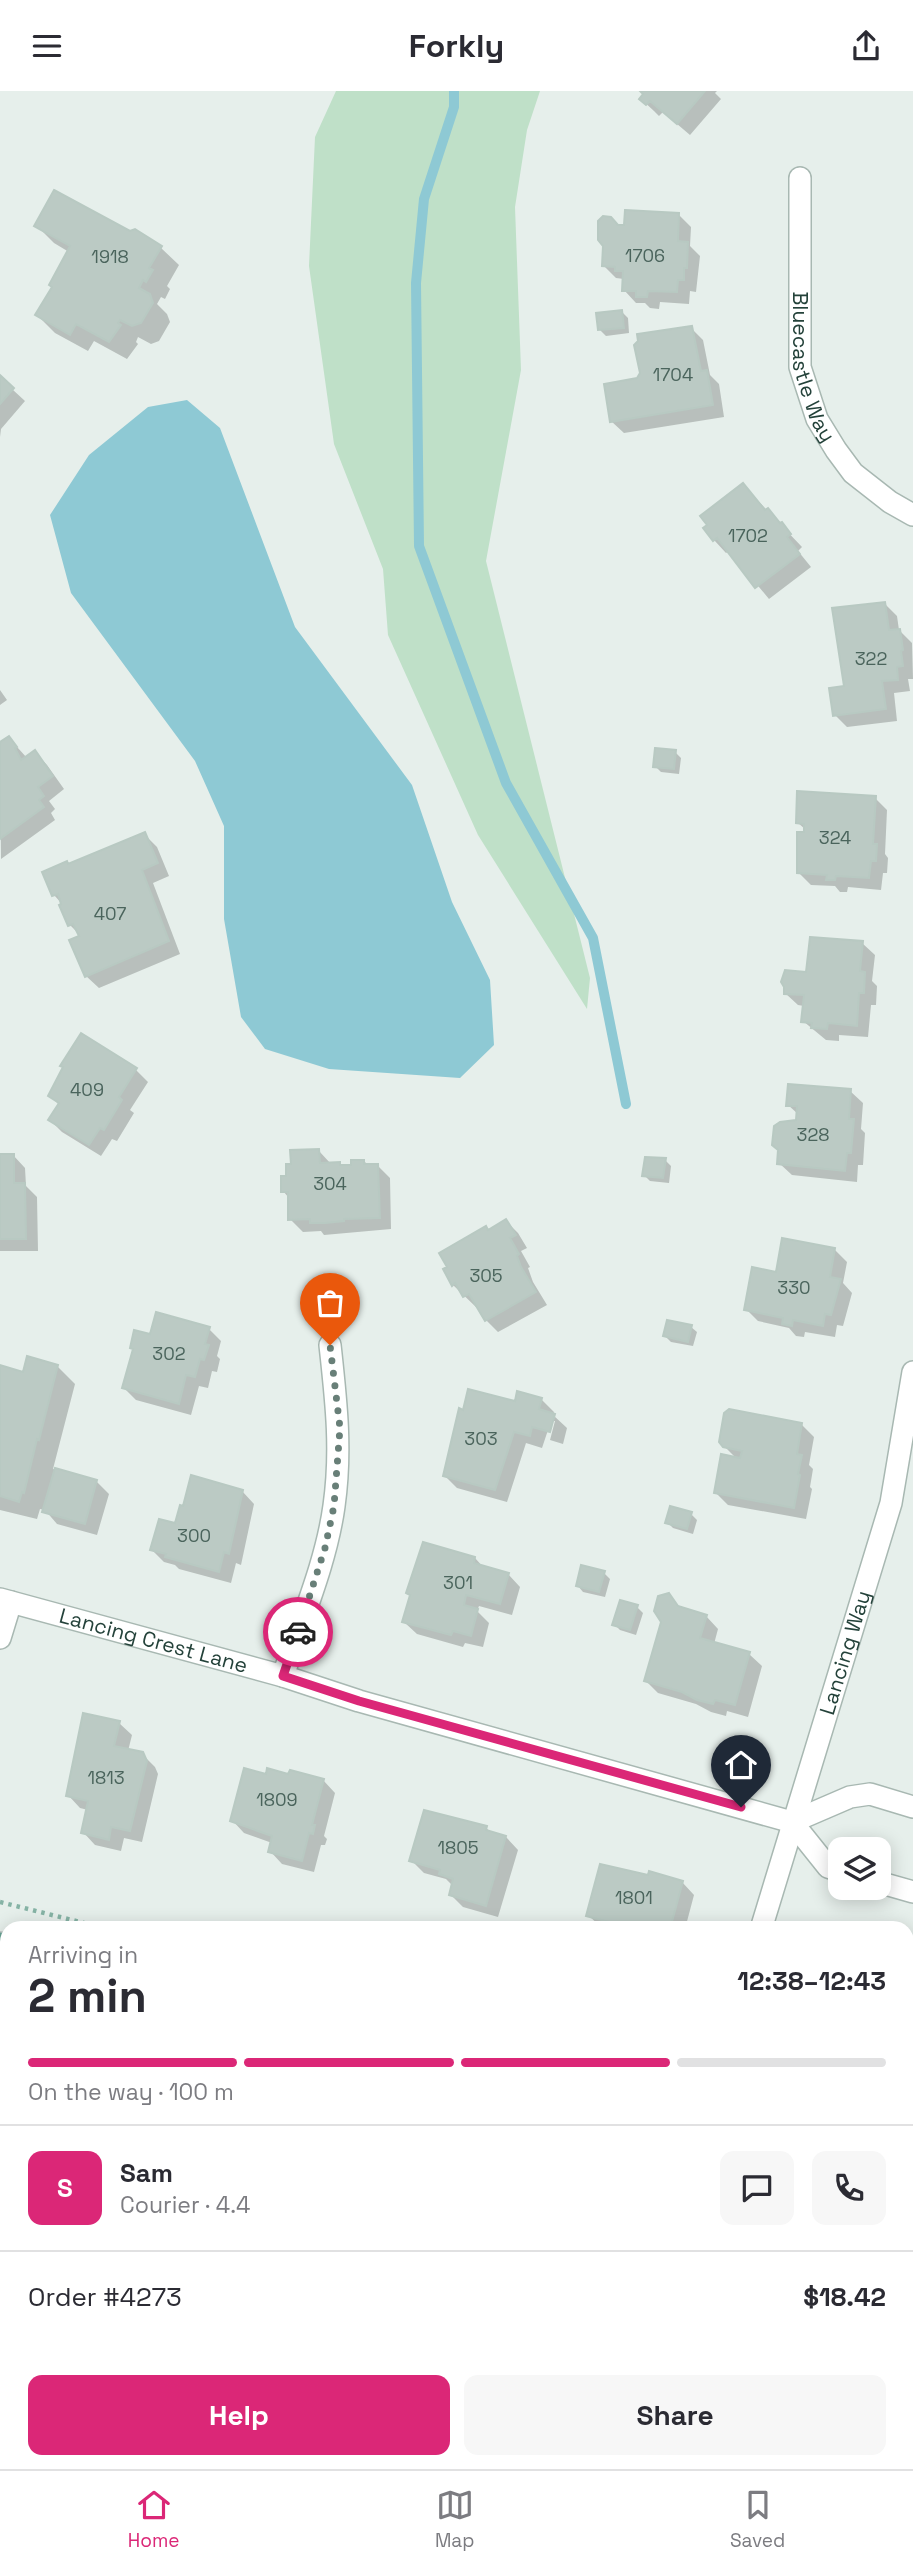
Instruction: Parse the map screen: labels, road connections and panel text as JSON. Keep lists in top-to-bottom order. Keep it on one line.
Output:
{"streets":{"street":["Bluecastle Way","Lancing Crest Lane","Lancing Way"]},"crossings":[["Lancing Crest Lane","Lancing Way"]],"house_numbers":["1706","1918","1704","1702","322","324","407","409","328","304","305","330","302","303","300","301","1813","1809","1805","1801"],"page":{"header":"Forkly","heading":["2 min","Arriving in","12:38–12:43"],"panel":["Sam","Courier · 4.4","Order #4273","$18.42"],"bar":"On the way · 100 m","round":"S","buttons":["Help","Share"],"tabs":["Home","Map","Saved"]}}
